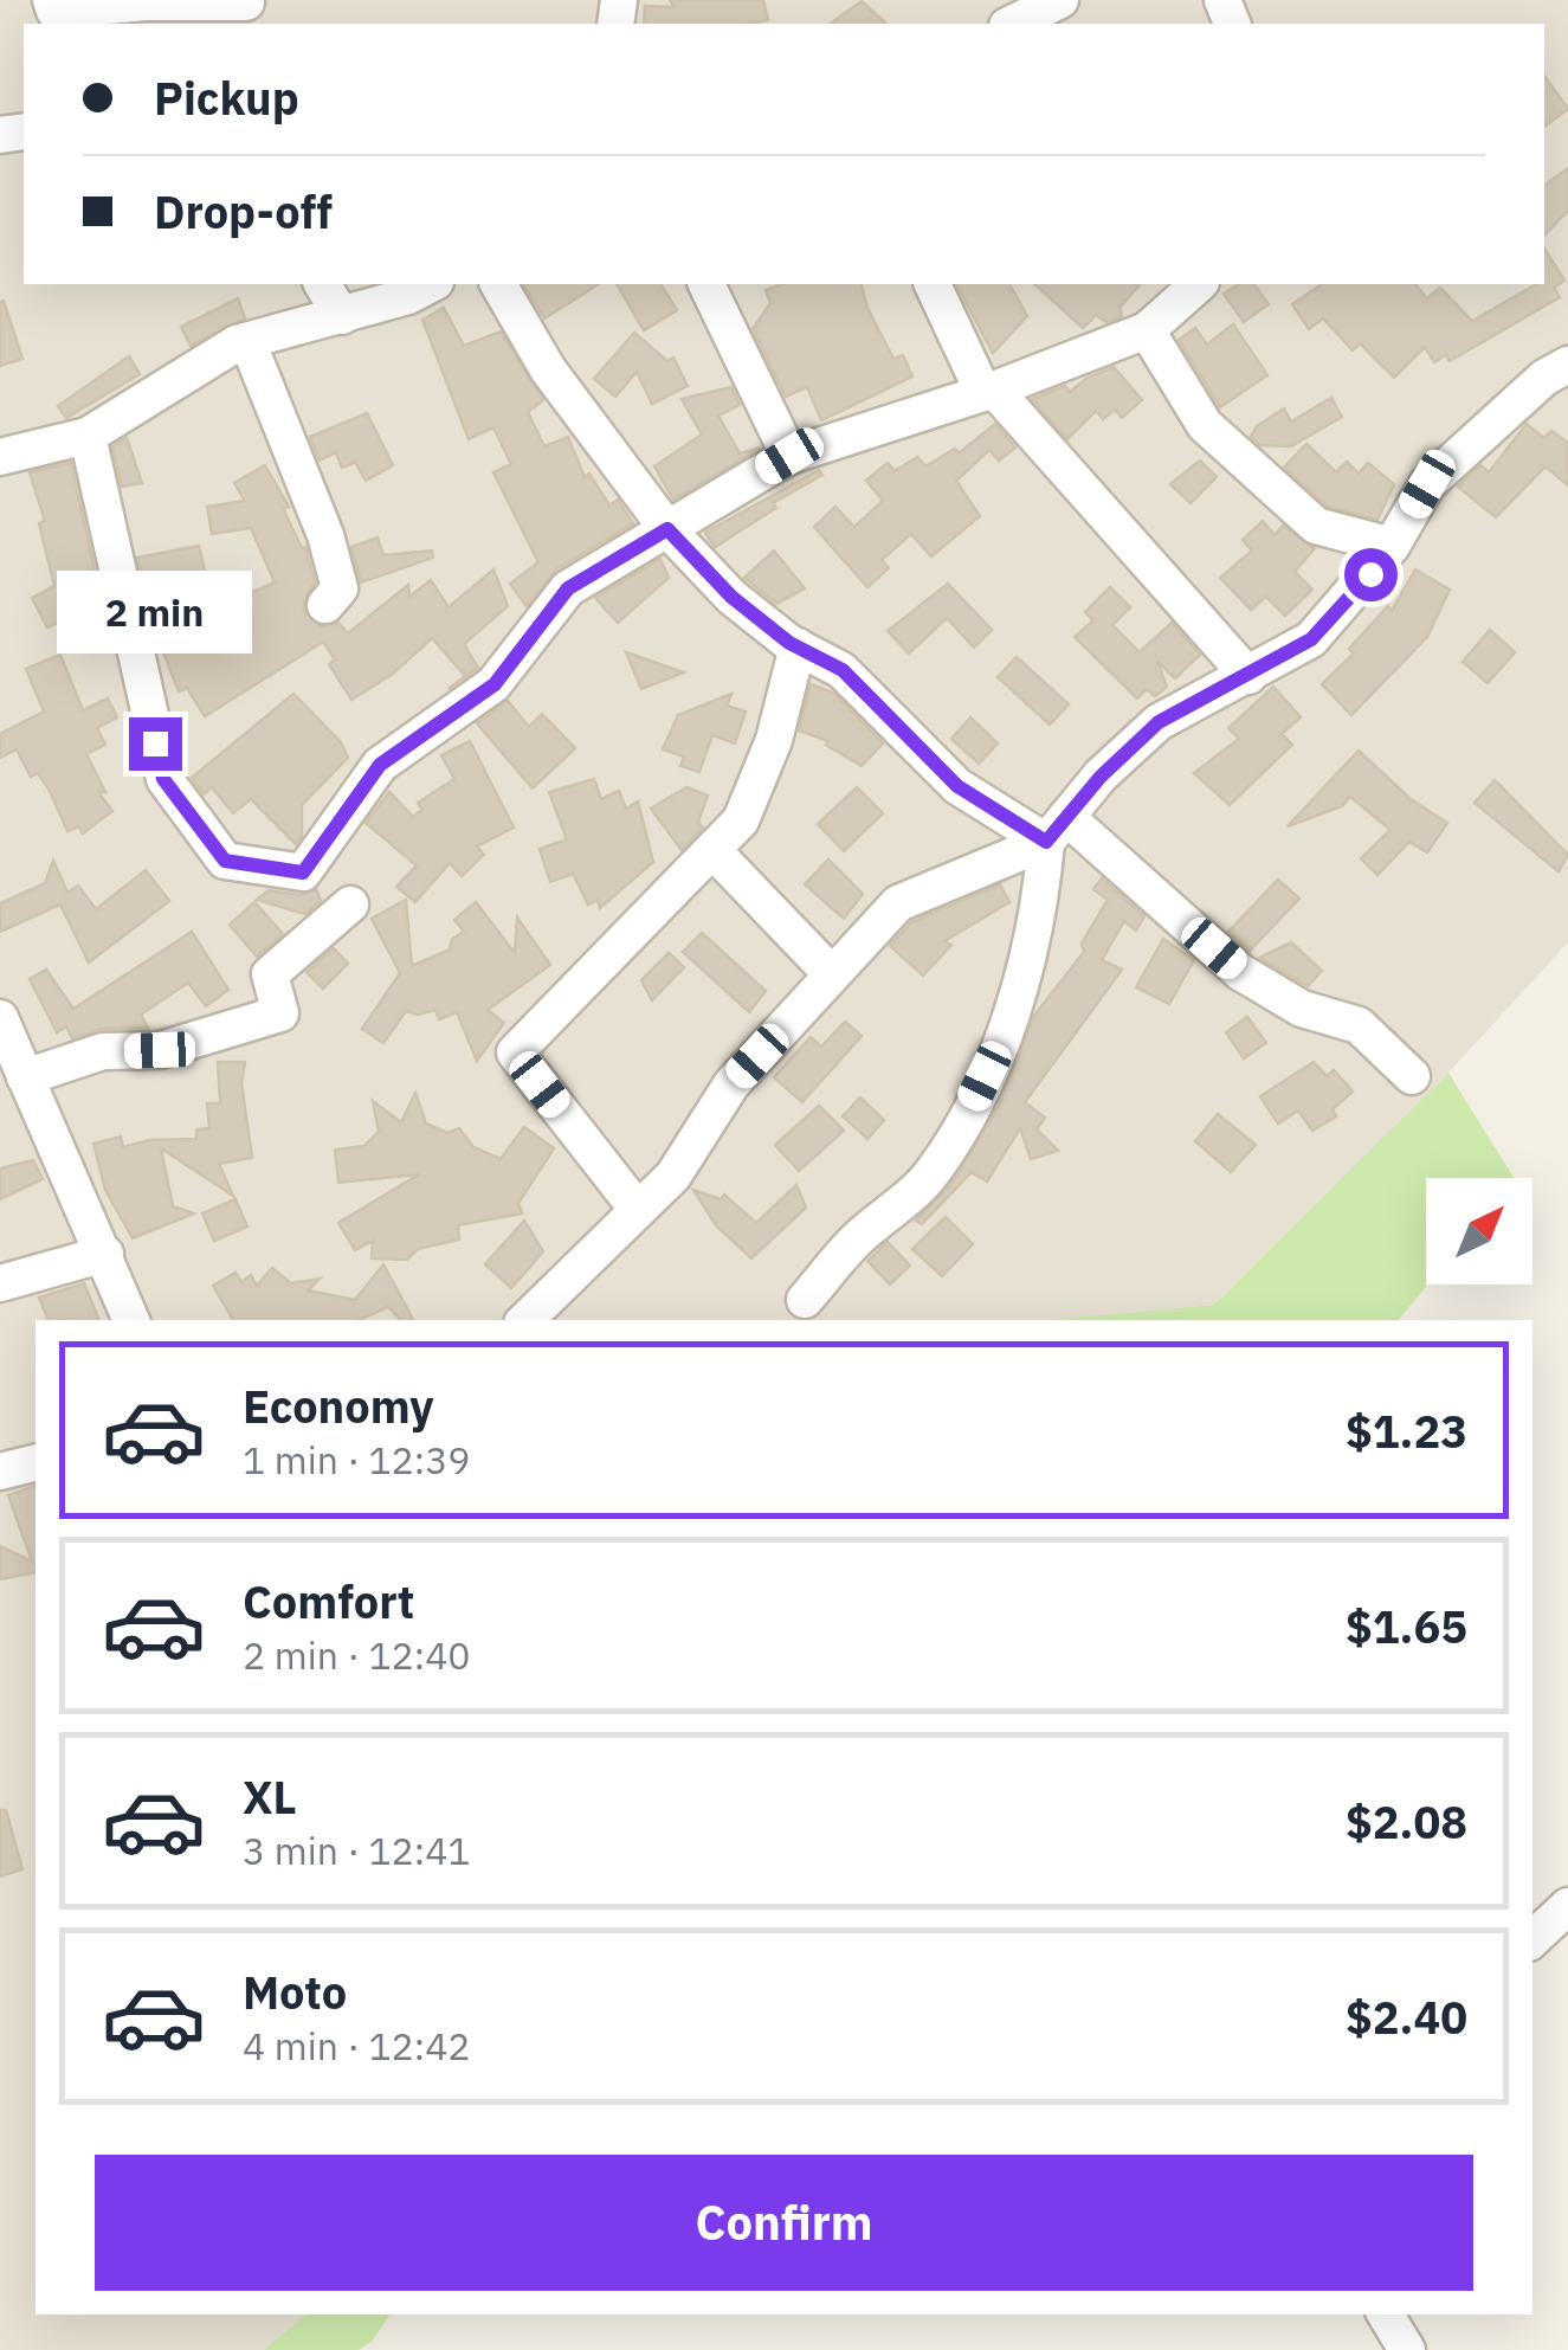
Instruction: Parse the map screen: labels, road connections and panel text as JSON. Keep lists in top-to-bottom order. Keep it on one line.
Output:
{"north":"top right","page":{"banner":["Pickup","Drop-off"],"bubble":"2 min","list":[{"name":"Economy","note":"1 min · 12:39","value":"$1.23"},{"name":"Comfort","note":"2 min · 12:40","value":"$1.65"},{"name":"XL","note":"3 min · 12:41","value":"$2.08"},{"name":"Moto","note":"4 min · 12:42","value":"$2.40"}],"buttons":"Confirm"}}
